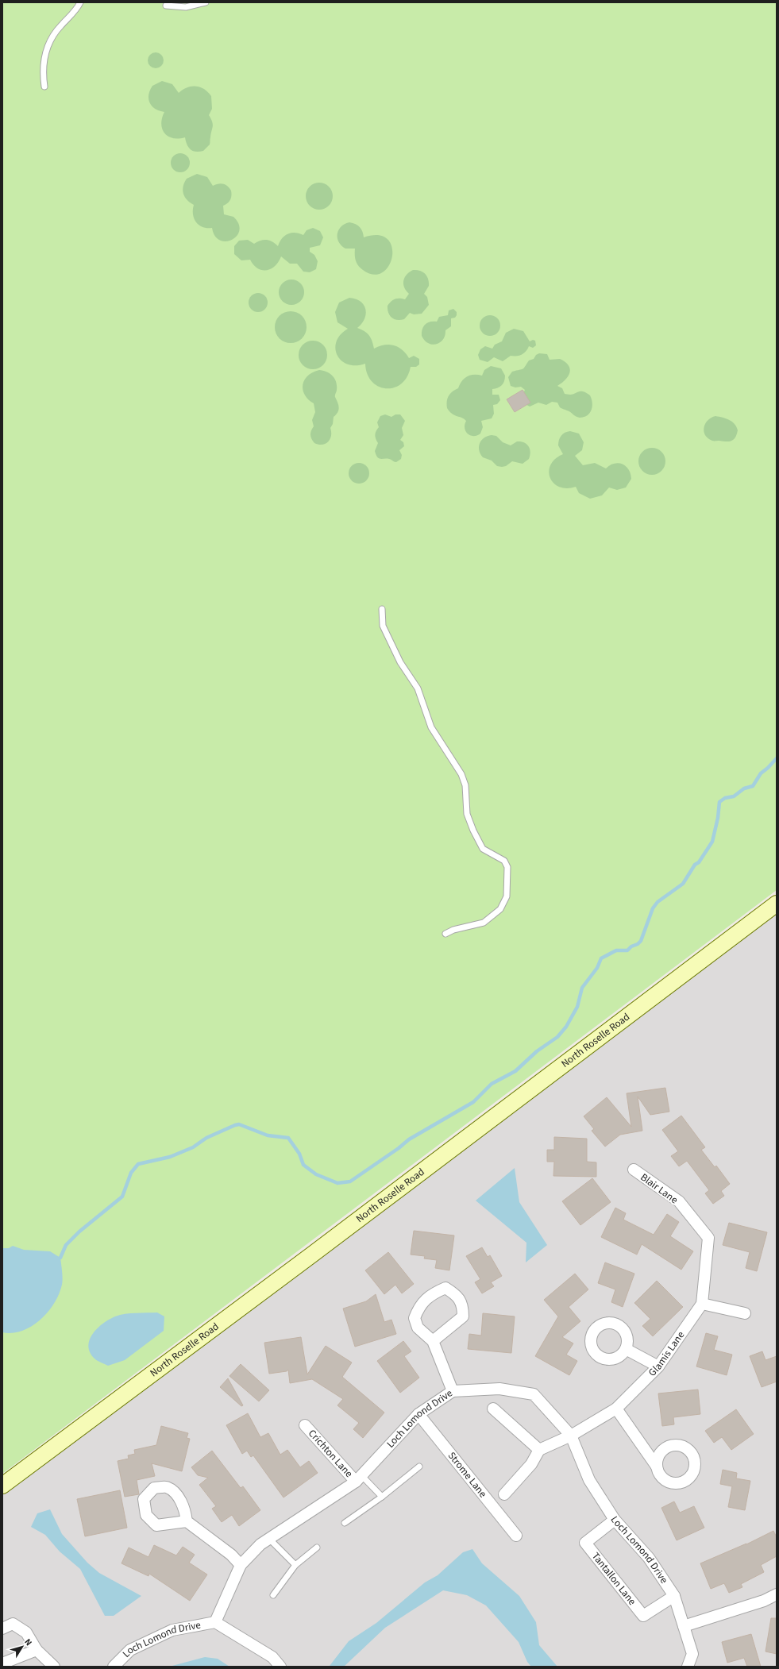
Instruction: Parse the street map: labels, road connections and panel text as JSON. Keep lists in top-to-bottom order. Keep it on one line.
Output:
{"streets":{"main road":["North Roselle Road"],"street":["Blair Lane","Glamis Lane","Loch Lomond Drive","Crichton Lane","Strome Lane","Tantallon Lane"]},"crossings":[["Blair Lane","Glamis Lane"],["Glamis Lane","Loch Lomond Drive"],["Loch Lomond Drive","Crichton Lane"],["Loch Lomond Drive","Strome Lane"],["Loch Lomond Drive","Tantallon Lane"]],"north":"top right"}
